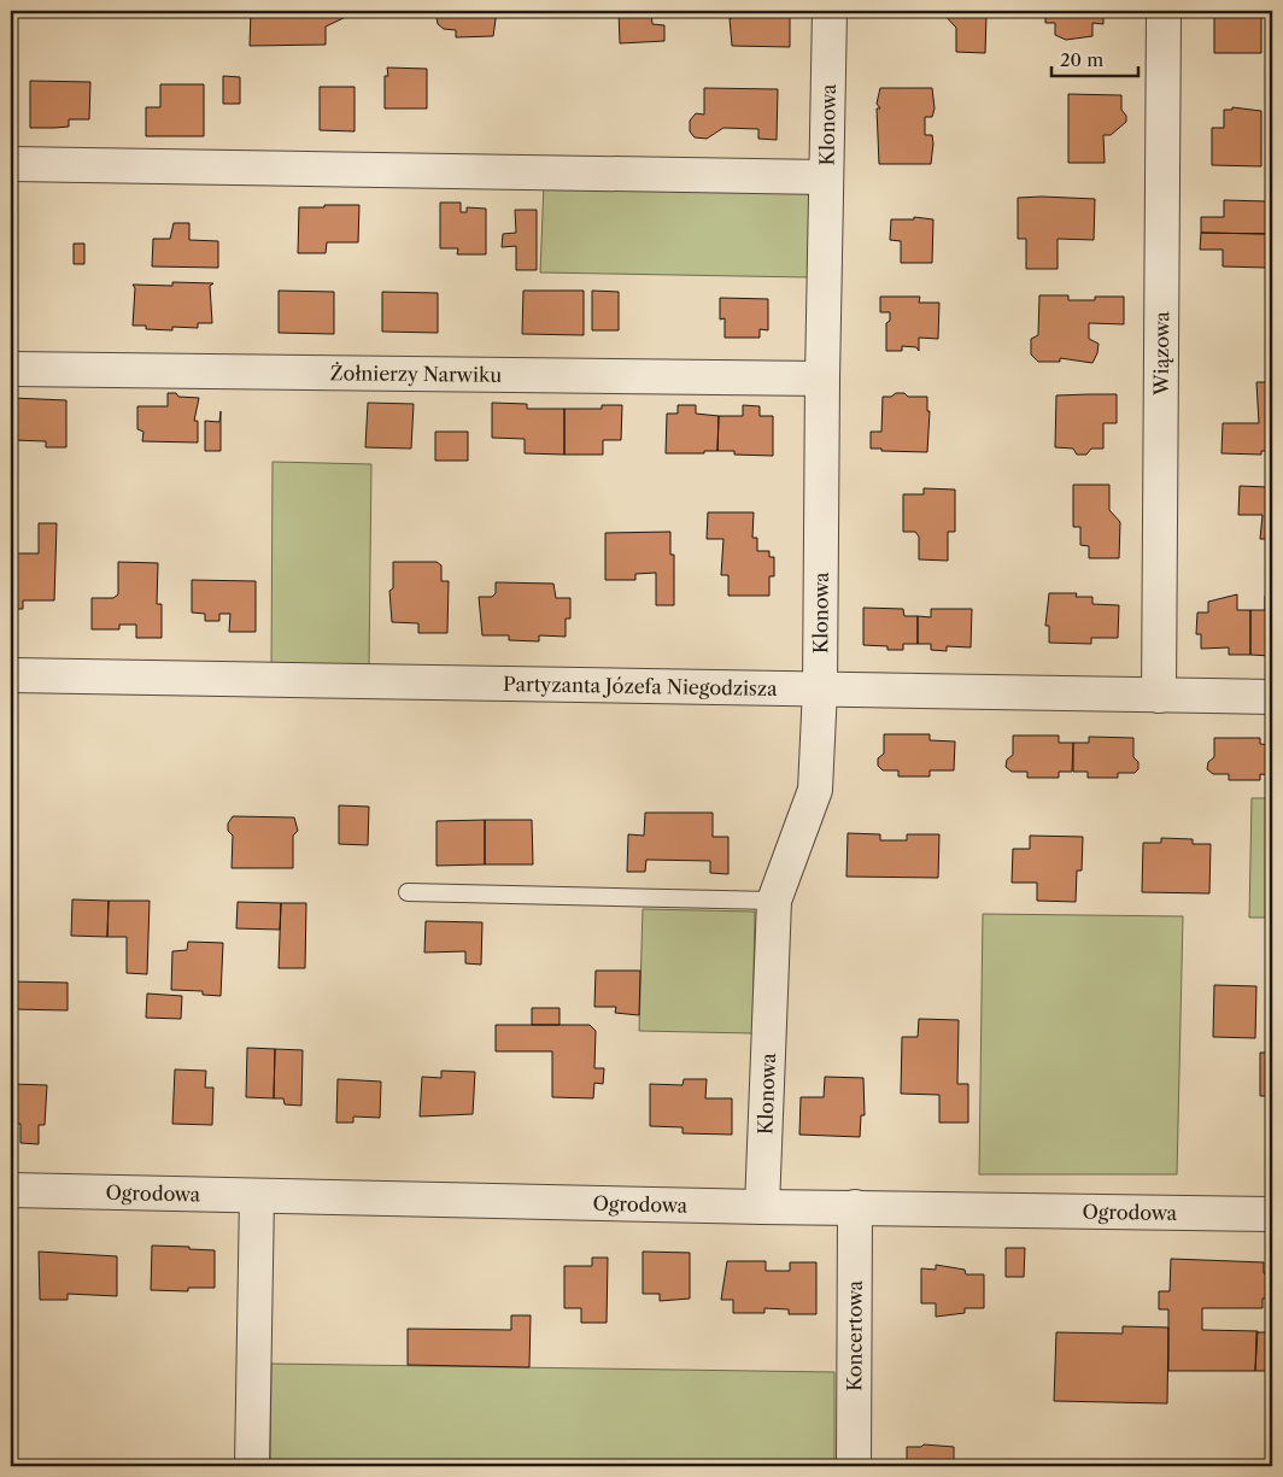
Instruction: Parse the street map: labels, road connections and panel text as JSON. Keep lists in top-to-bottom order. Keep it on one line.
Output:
{"streets":{"street":["Klonowa","Wiązowa","Żołnierzy Narwiku","Partyzanta Józefa Niegodzisza","Ogrodowa","Koncertowa"]},"crossings":[["Klonowa","Żołnierzy Narwiku"],["Klonowa","Partyzanta Józefa Niegodzisza"],["Klonowa","Ogrodowa"],["Wiązowa","Partyzanta Józefa Niegodzisza"],["Ogrodowa","Koncertowa"]],"scale_bar":"20 m"}
